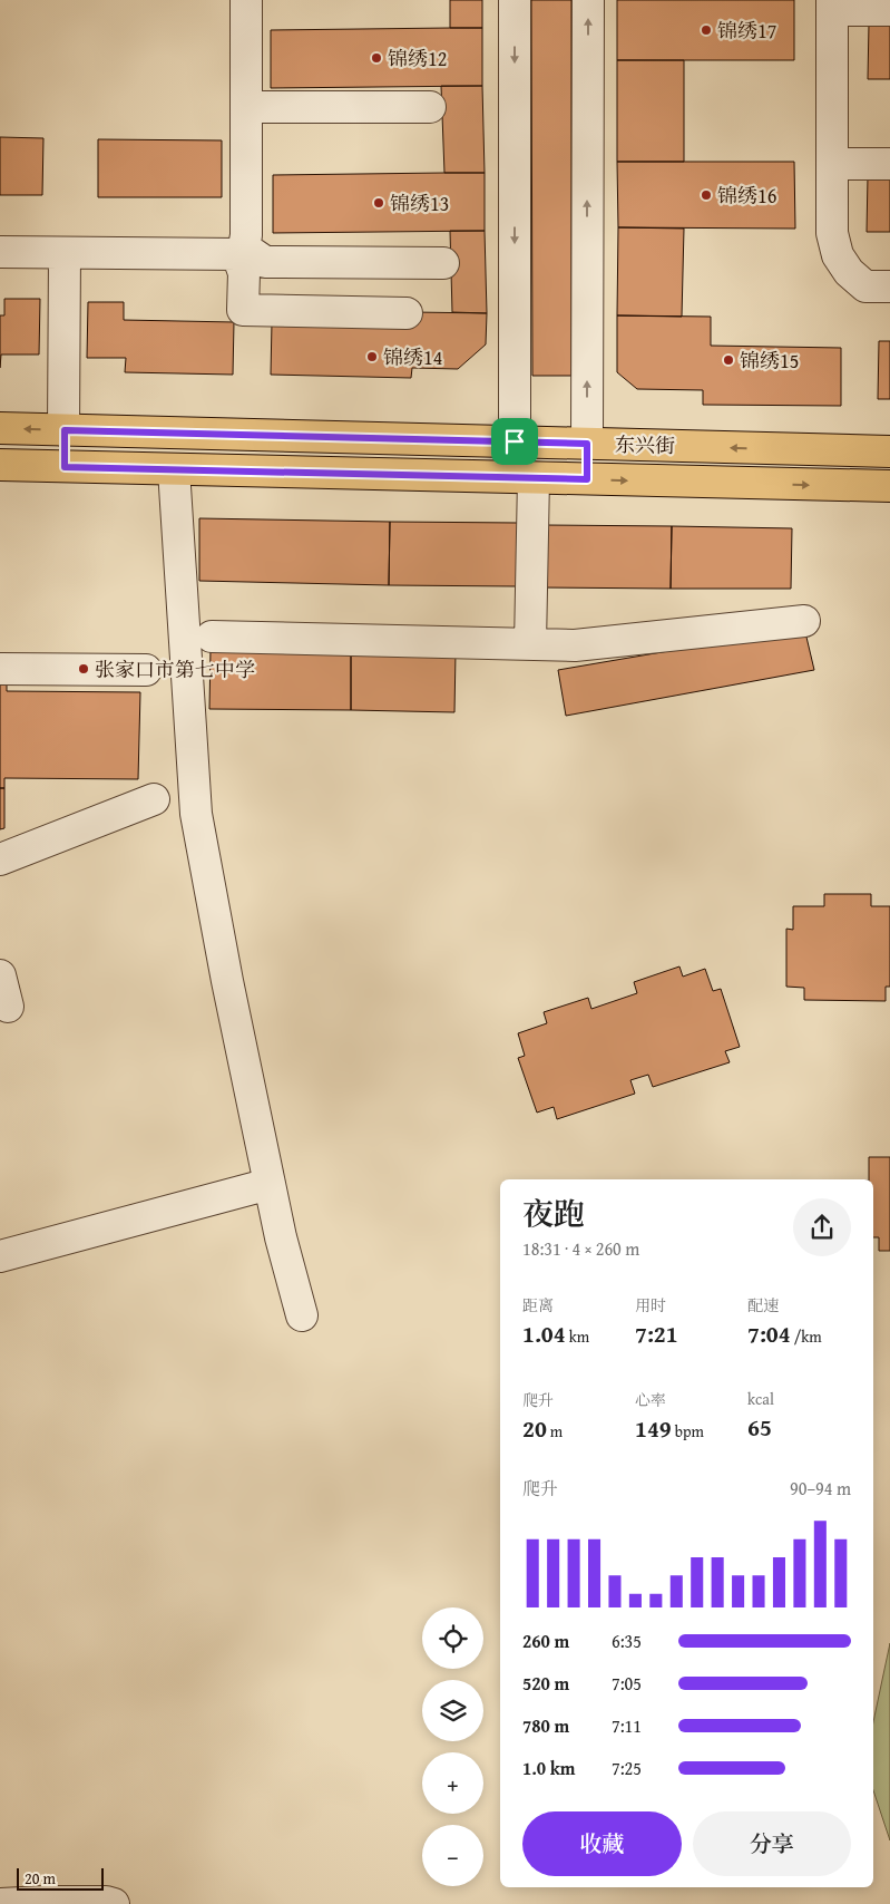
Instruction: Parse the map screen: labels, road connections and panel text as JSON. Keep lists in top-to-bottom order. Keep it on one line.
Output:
{"streets":{"main road":["东兴街"]},"places":["锦绣17","锦绣12","锦绣16","锦绣13","锦绣14","锦绣15","张家口市第七中学"],"scale_bar":"20 m","page":{"heading":["夜跑","18:31 · 4 × 260 m"],"stats":[["距离","1.04 km"],["用时","7:21"],["配速","7:04 /km"],["爬升","20 m"],["心率","149 bpm"],["kcal","65"]],"chart":["爬升","90–94 m"],"map_buttons":["+","−"],"list":[{"name":"260 m","note":"6:35"},{"name":"520 m","note":"7:05"},{"name":"780 m","note":"7:11"},{"name":"1.0 km","note":"7:25"}],"buttons":["收藏","分享"],"scale":"20 m"}}
